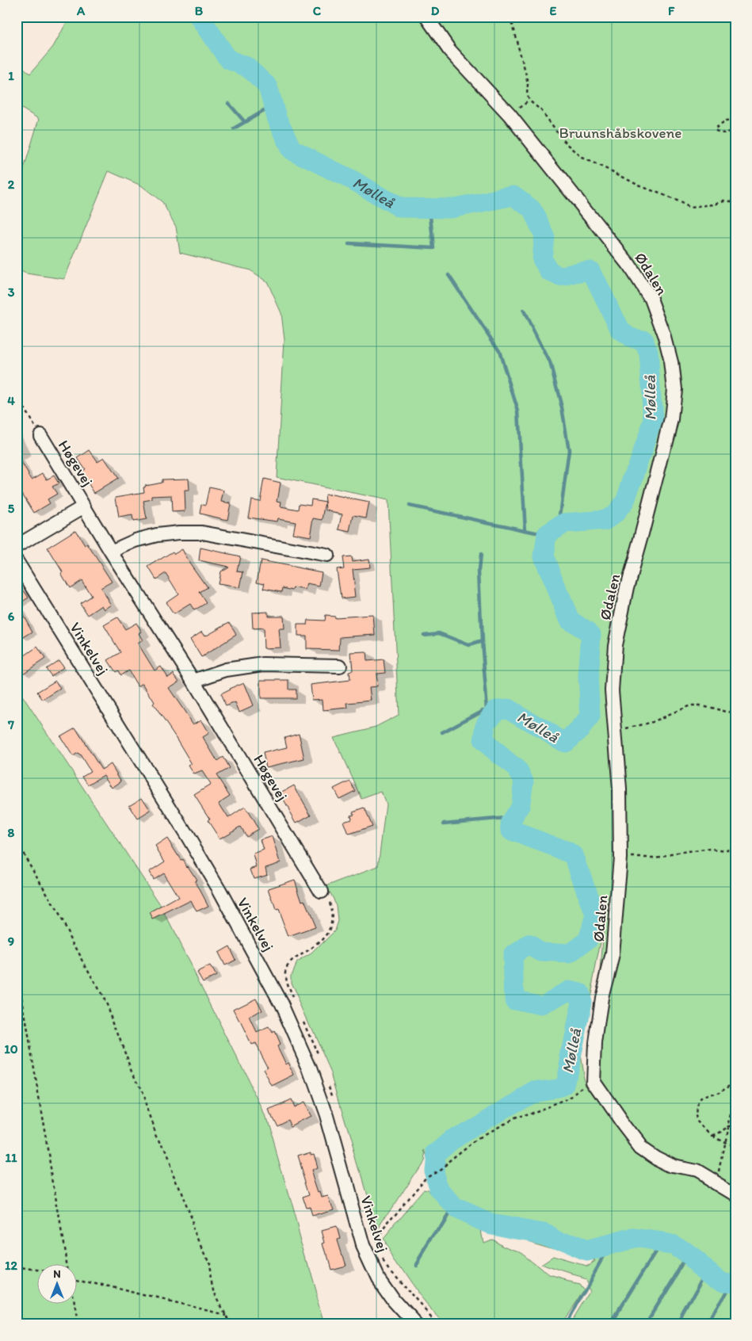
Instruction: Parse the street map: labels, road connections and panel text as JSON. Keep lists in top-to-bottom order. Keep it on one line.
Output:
{"streets":{"street":["Ødalen","Høgevej","Vinkelvej"]},"water":["Mølleå"],"parks":["Bruunshåbskovene"],"north":"top","grid":{"columns":["A","B","C","D","E","F"],"rows":["1","2","3","4","5","6","7","8","9","10","11","12"]}}
